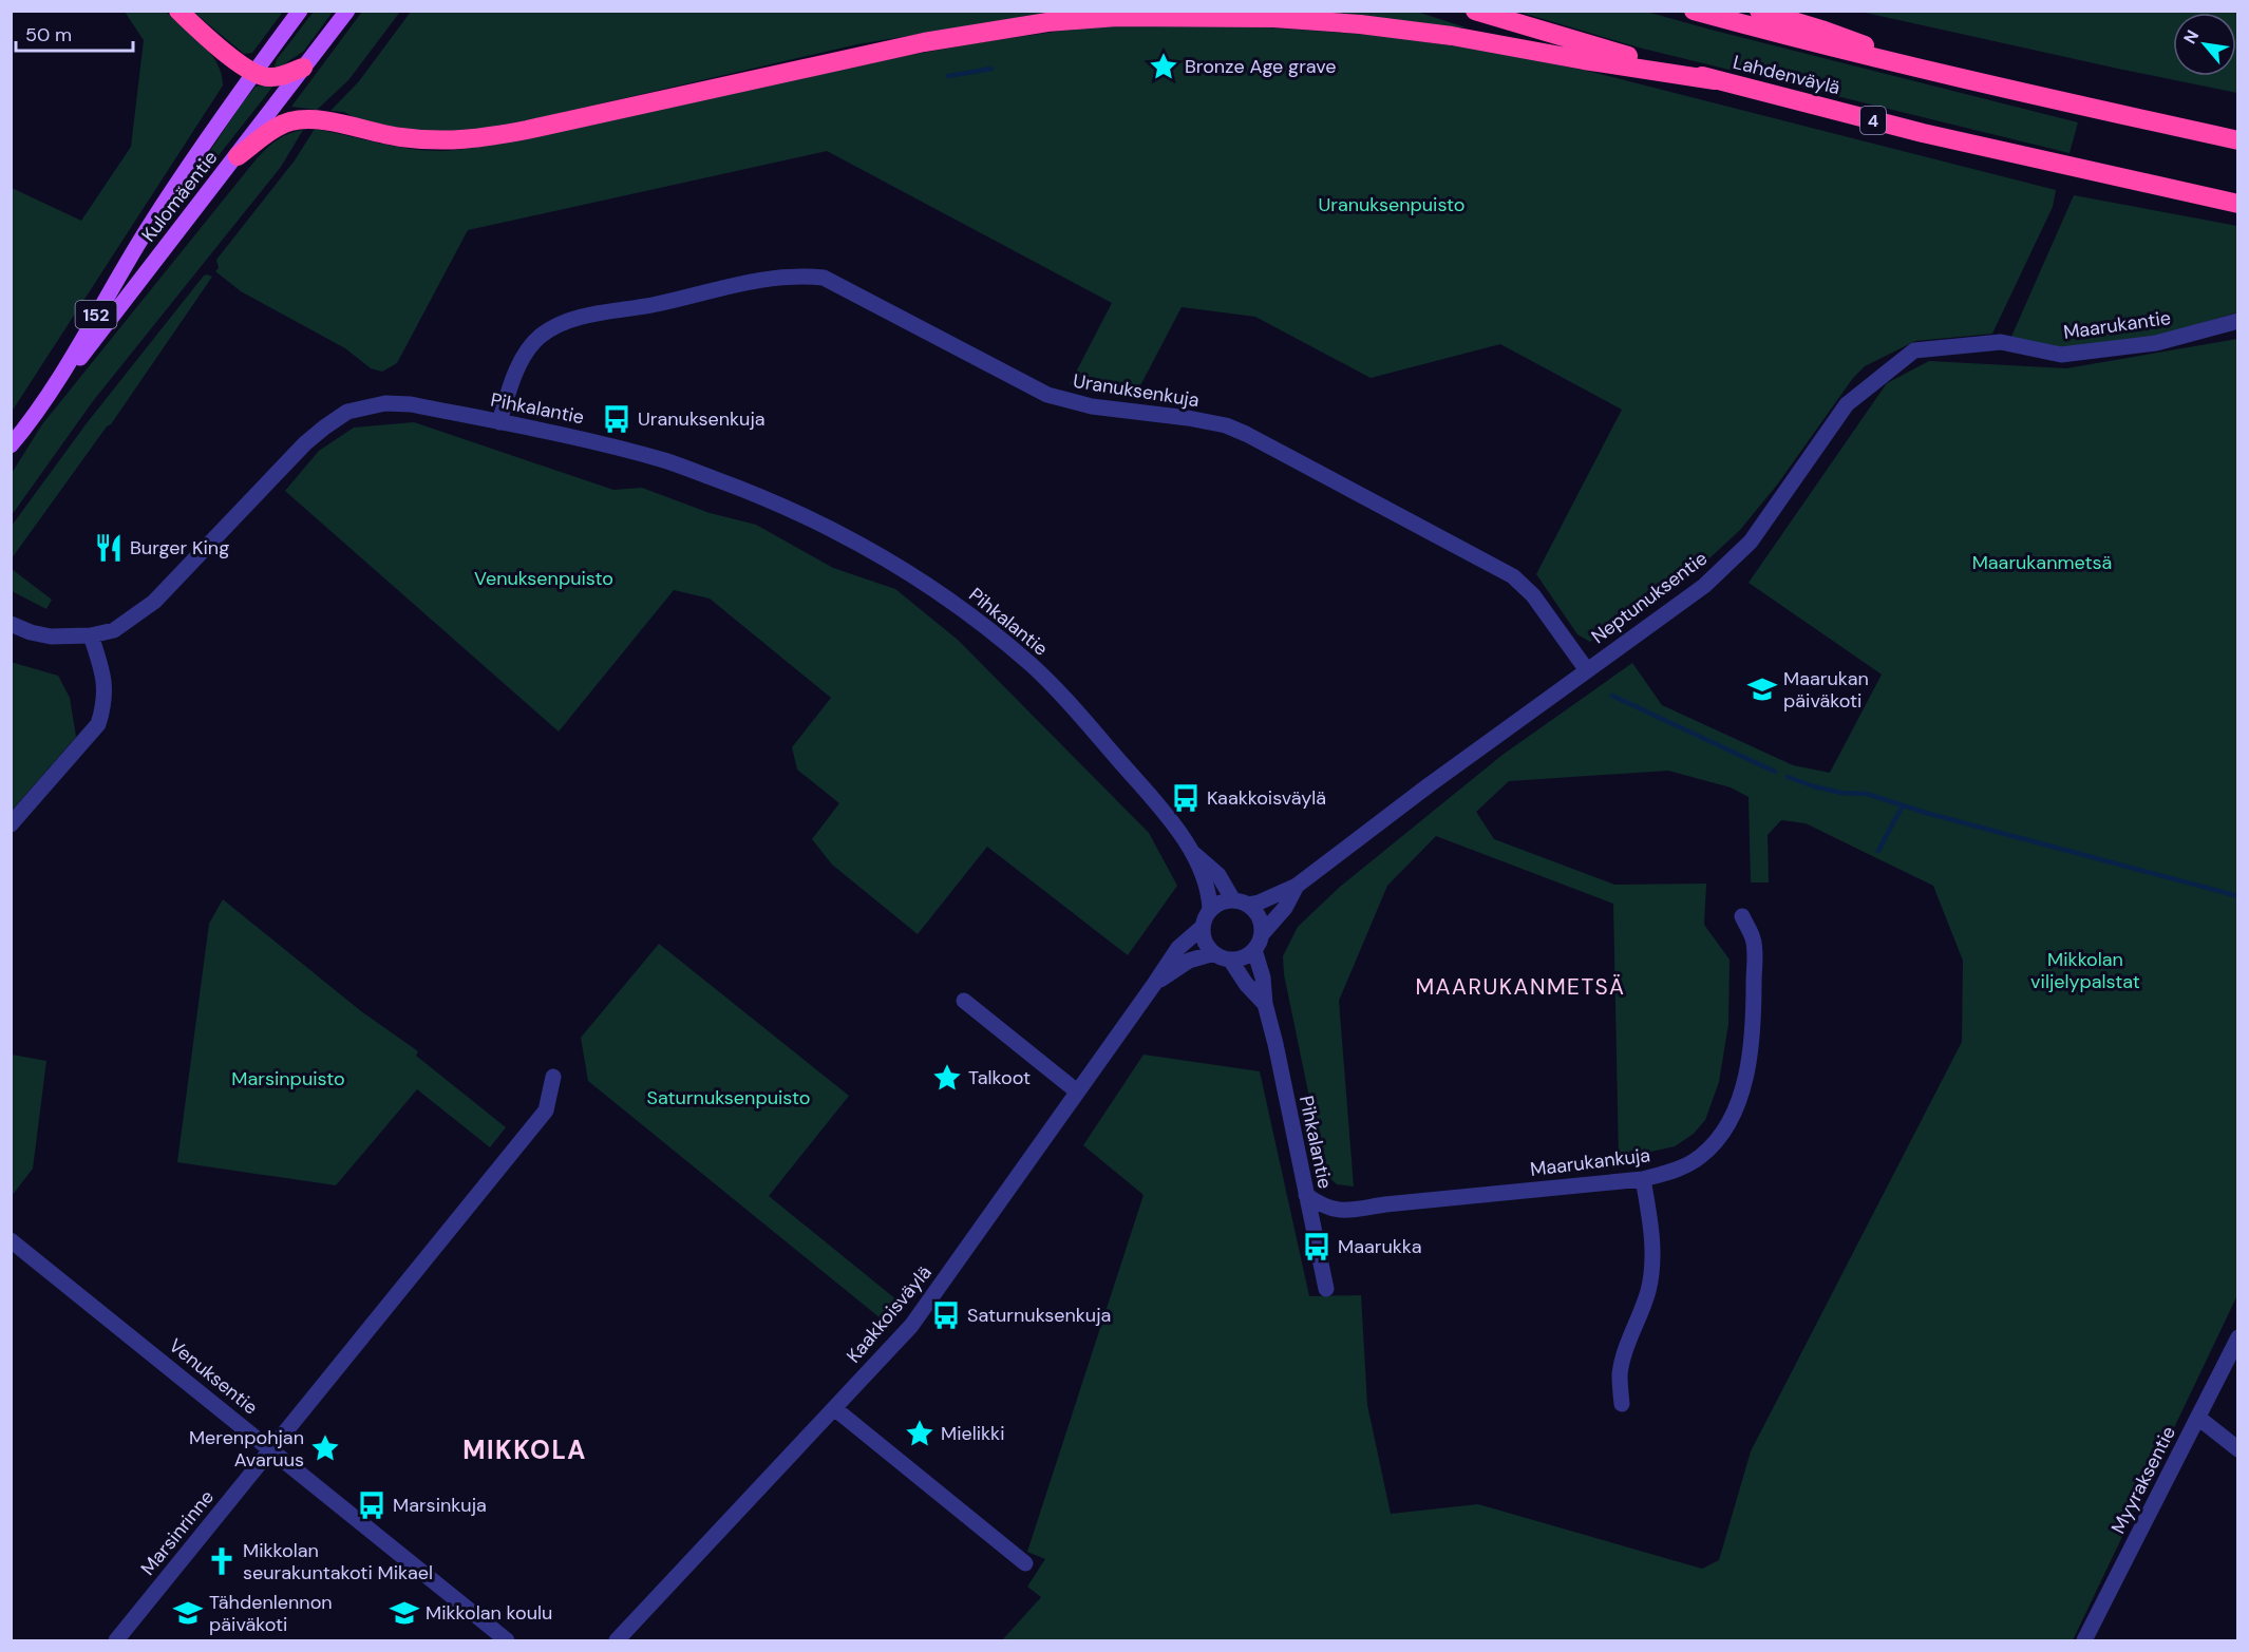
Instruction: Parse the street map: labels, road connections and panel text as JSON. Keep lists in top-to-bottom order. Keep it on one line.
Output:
{"streets":{"highway":["Lahdenväylä","4"],"main road":["Kulomäentie","152"],"street":["Maarukantie","Uranuksenkuja","Pihkalantie","Neptunuksentie","Maarukankuja","Kaakkoisväylä","Venuksentie","Myyraksentie","Marsinrinne"]},"crossings":[["Maarukantie","Neptunuksentie"],["Uranuksenkuja","Pihkalantie"],["Uranuksenkuja","Neptunuksentie"],["Pihkalantie","Neptunuksentie"],["Pihkalantie","Maarukankuja"],["Pihkalantie","Kaakkoisväylä"],["Neptunuksentie","Kaakkoisväylä"],["Venuksentie","Marsinrinne"]],"districts":["MAARUKANMETSÄ","MIKKOLA"],"parks":["Uranuksenpuisto","Maarukanmetsä","Venuksenpuisto","Mikkolan viljelypalstat","Marsinpuisto","Saturnuksenpuisto"],"places":{"place":["Bronze Age grave","Talkoot","Mielikki","Merenpohjan Avaruus"],"bus stop":["Uranuksenkuja","Kaakkoisväylä","Maarukka","Saturnuksenkuja","Marsinkuja"],"restaurant":["Burger King"],"school or university":["Maarukan päiväkoti","Tähdenlennon päiväkoti","Mikkolan koulu"],"church":["Mikkolan seurakuntakoti Mikael"]},"scale_bar":"50 m","north":"top left"}
